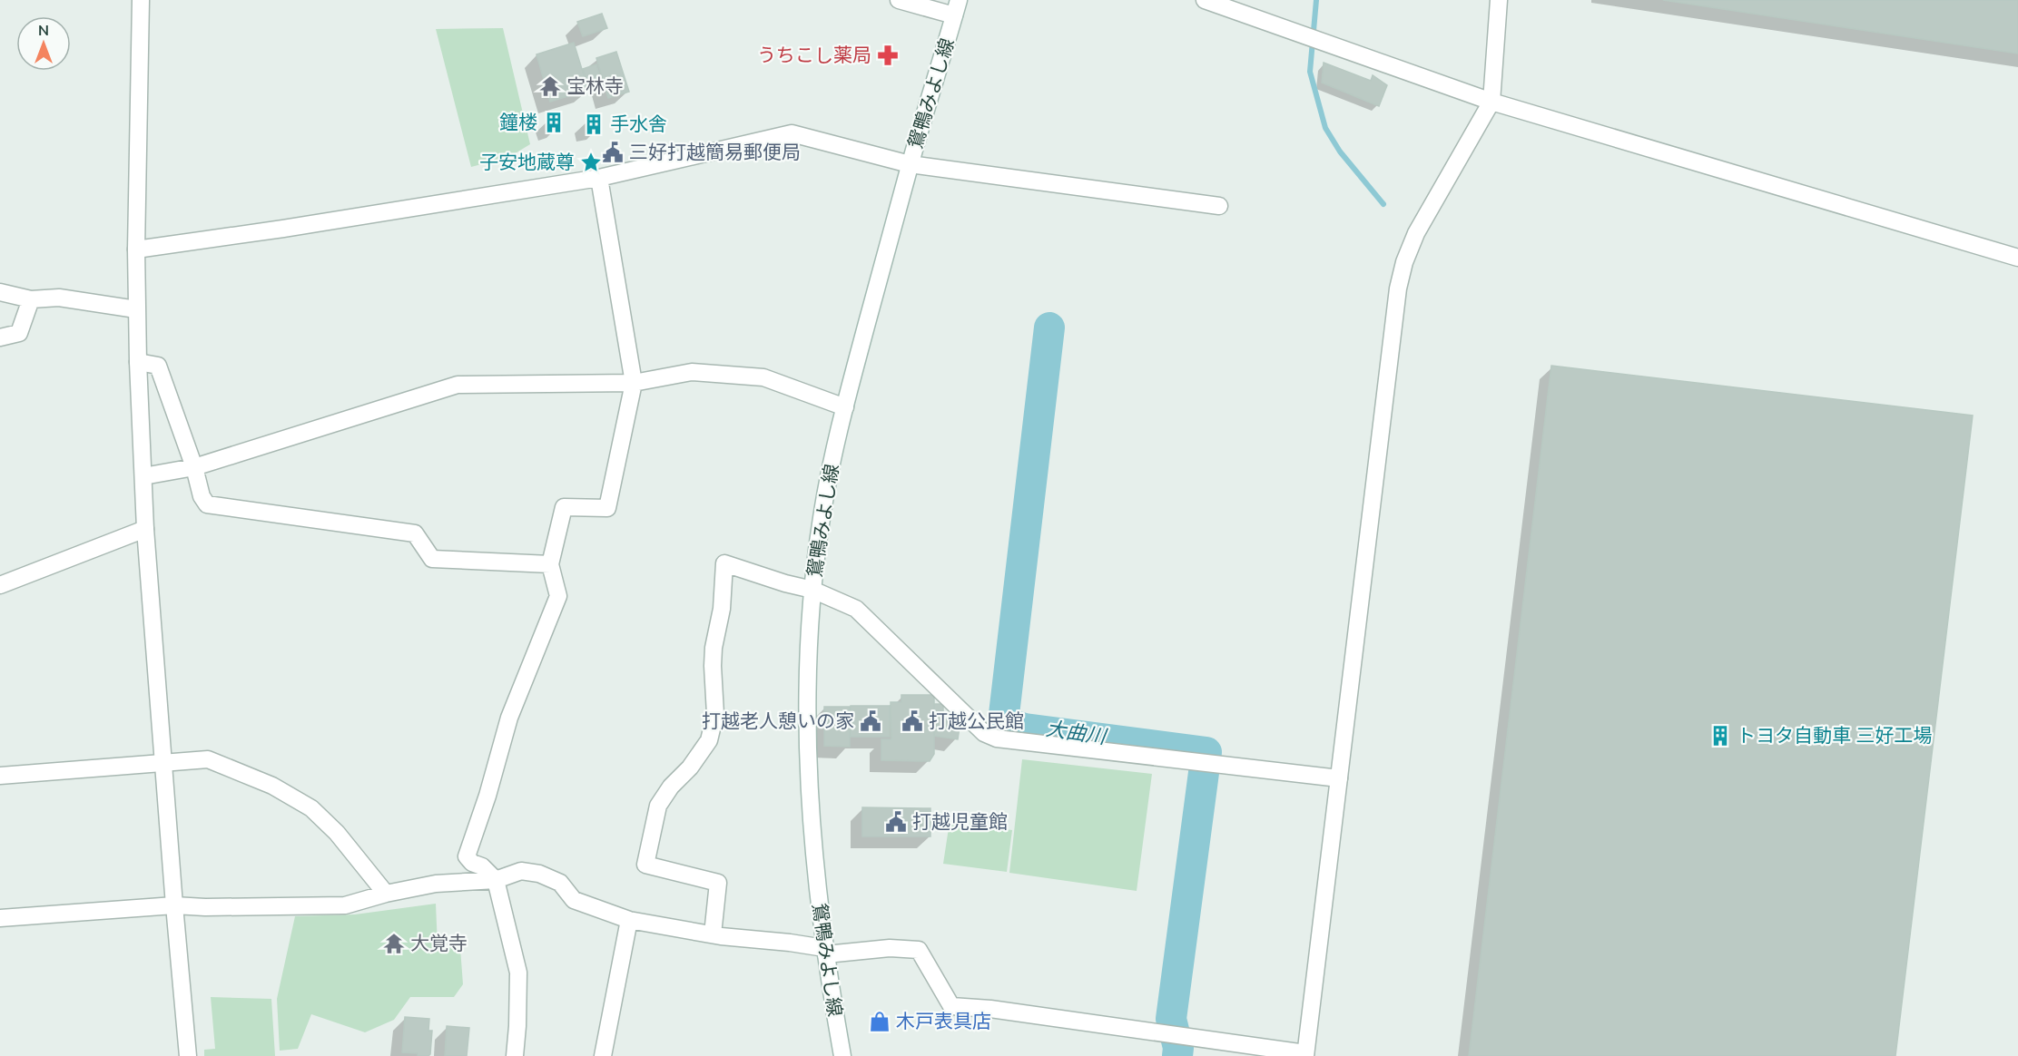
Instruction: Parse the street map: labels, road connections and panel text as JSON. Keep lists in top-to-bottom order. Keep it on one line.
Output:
{"streets":{"street":["鴛鴨みよし線"]},"water":["大曲川"],"places":{"pharmacy":["うちこし薬局"],"temple":["宝林寺","大覚寺"],"building":["鐘楼","手水舎","トヨタ自動車 三好工場"],"public building":["三好打越簡易郵便局","打越老人憩いの家","打越公民館","打越児童館"],"place":["子安地蔵尊"],"shop":["木戸表具店"]},"north":"top"}
